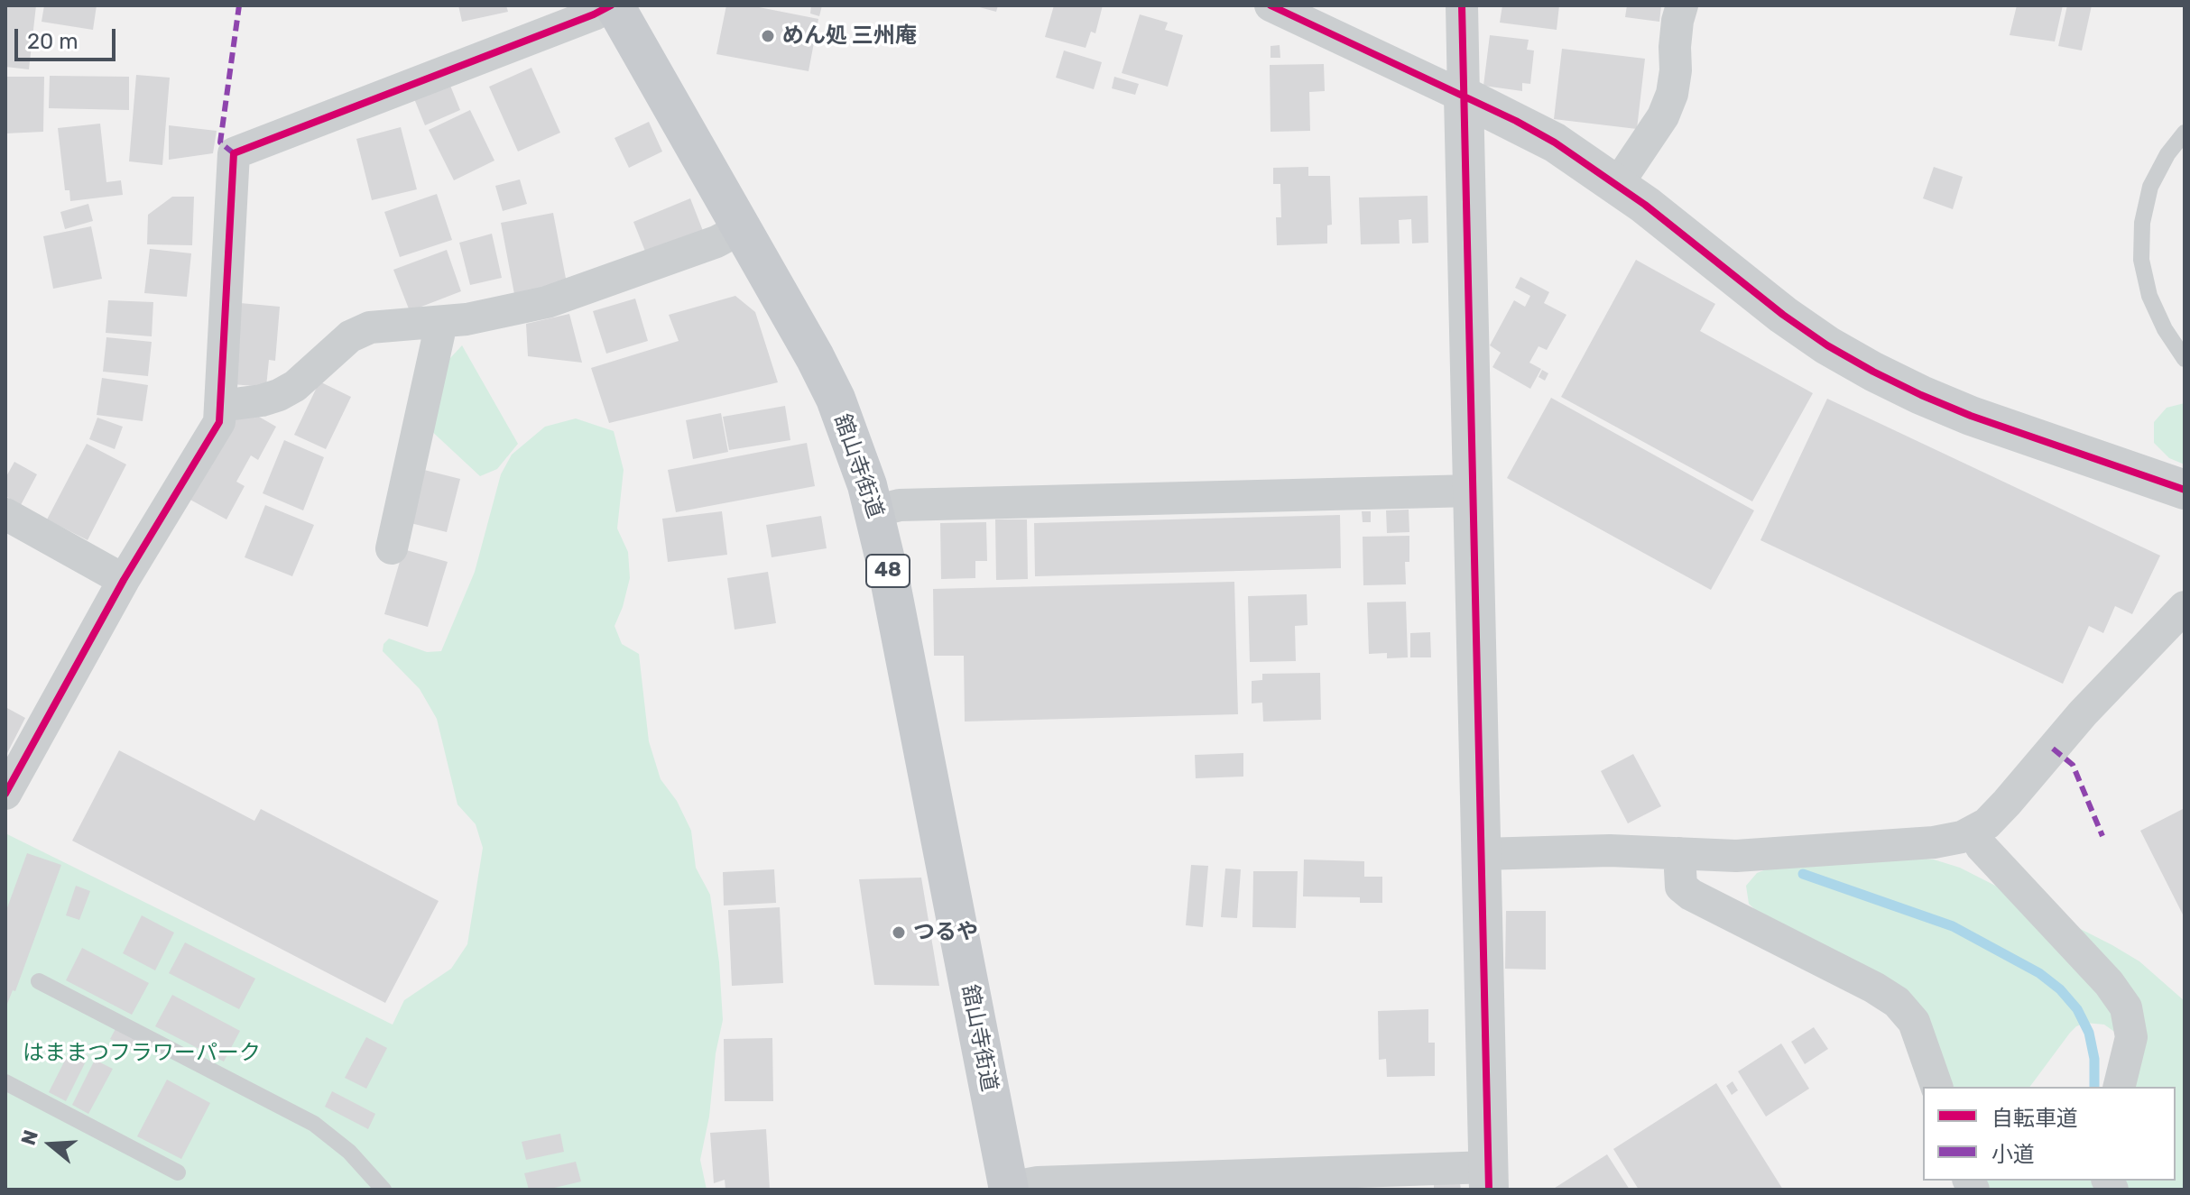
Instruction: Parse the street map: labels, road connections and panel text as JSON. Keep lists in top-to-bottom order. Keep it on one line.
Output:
{"streets":{"main road":["舘山寺街道","48"]},"parks":["はままつフラワーパーク"],"places":["めん処 三州庵","つるや"],"legend":["自転車道","小道"],"scale_bar":"20 m","north":"left"}
